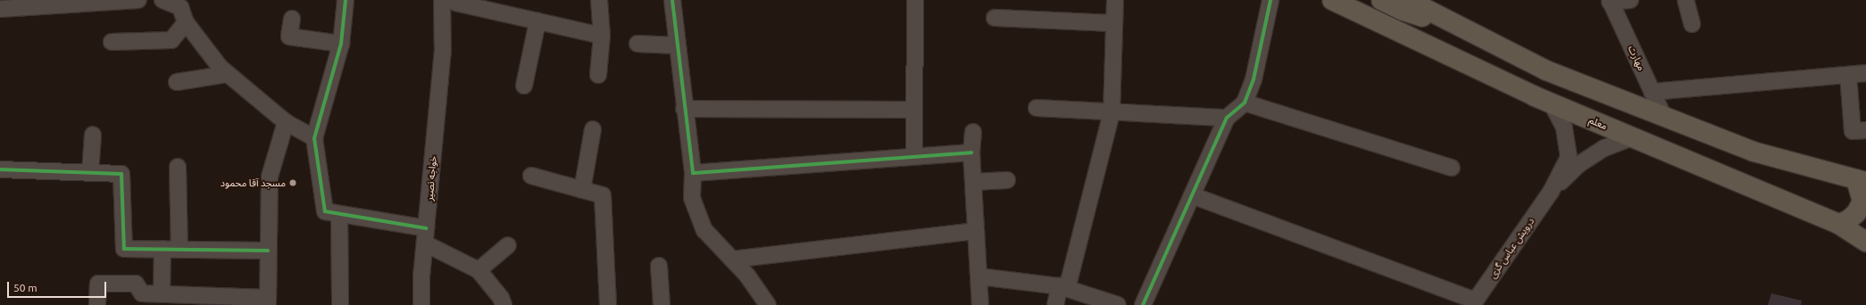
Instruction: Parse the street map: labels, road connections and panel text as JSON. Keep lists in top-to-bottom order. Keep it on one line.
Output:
{"streets":{"main road":["معلم"],"street":["مهارت","خواجه نصیر","درویش عباس گزی"]},"places":["مسجد آقا محمود"],"scale_bar":"50 m"}
